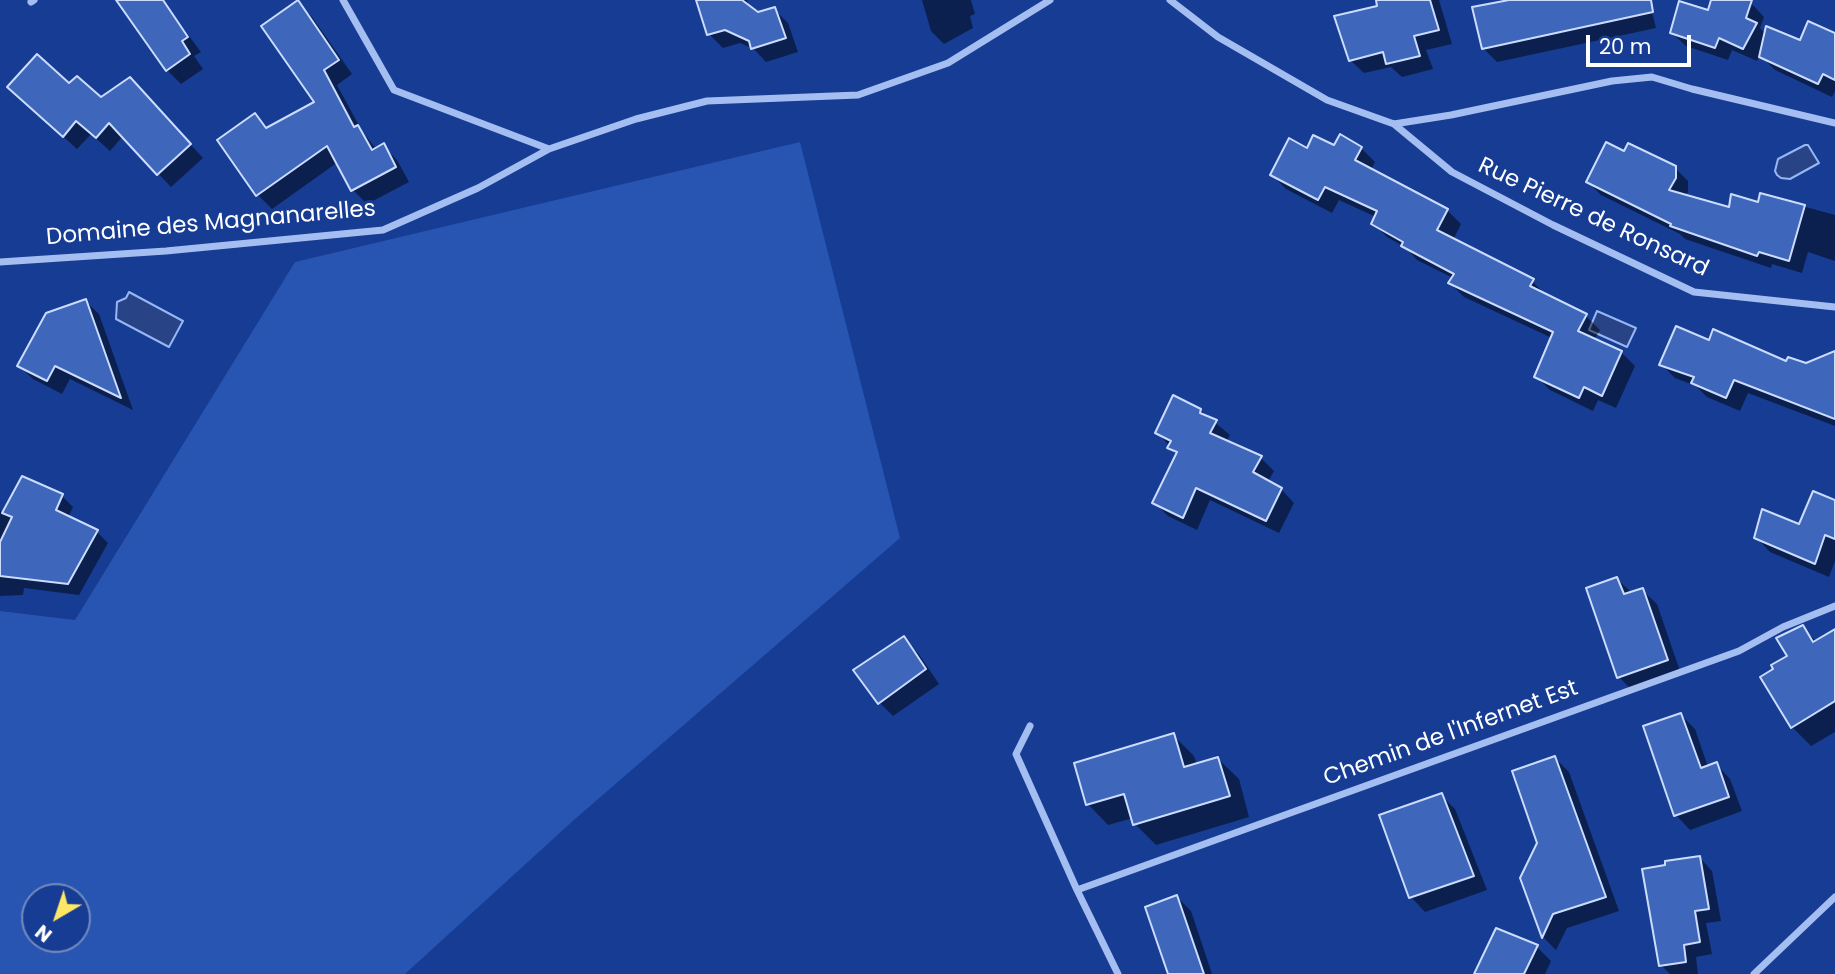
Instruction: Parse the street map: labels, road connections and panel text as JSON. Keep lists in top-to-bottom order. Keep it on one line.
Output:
{"streets":{"street":["Rue Pierre de Ronsard","Domaine des Magnanarelles","Chemin de l'Infernet Est"]},"scale_bar":"20 m","north":"bottom left"}
